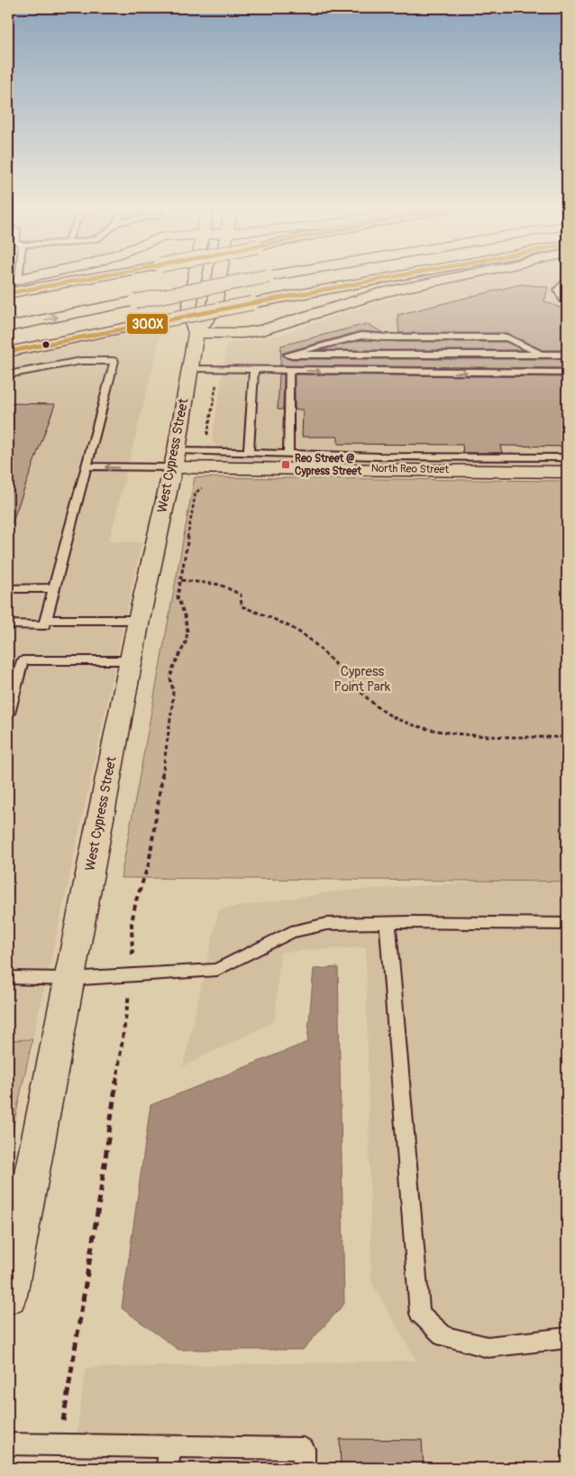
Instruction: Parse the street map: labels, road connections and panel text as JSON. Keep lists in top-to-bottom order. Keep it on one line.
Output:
{"streets":{"main road":["West Cypress Street","North Reo Street"]},"crossings":[["West Cypress Street","North Reo Street"]],"parks":["Cypress Point Park"],"places":{"transit":["Reo Street @ Cypress Street"]},"lines":["transit line 300X"]}
